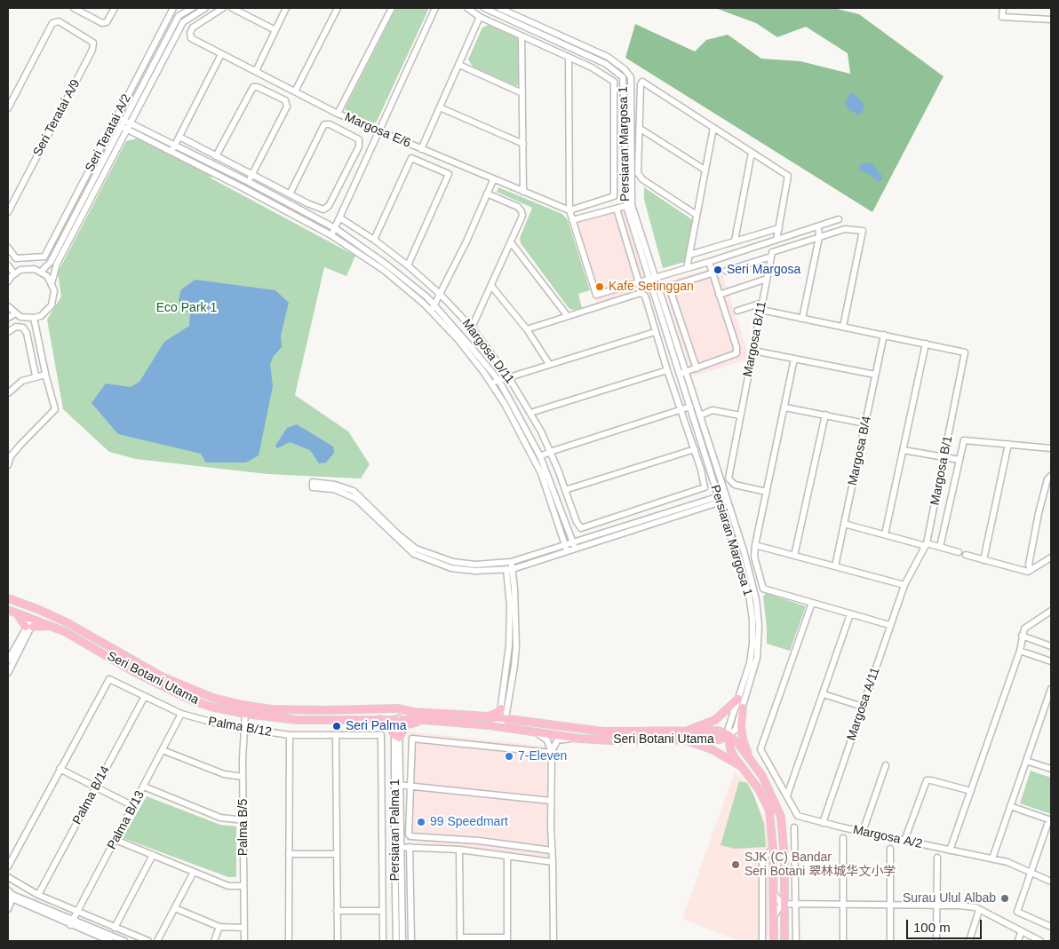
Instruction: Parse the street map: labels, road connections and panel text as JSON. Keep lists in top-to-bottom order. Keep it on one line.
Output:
{"streets":{"main road":["Seri Botani Utama"],"street":["Seri Teratai A/9","Margosa E/6","Seri Teratai A/2","Persiaran Margosa 1","Margosa B/11","Margosa D/11","Margosa B/4","Margosa B/1","Margosa A/11","Palma B/12","Palma B/14","Palma B/13","Palma B/5","Persiaran Palma 1","Margosa A/2"]},"crossings":[["Persiaran Margosa 1","Seri Botani Utama"],["Margosa B/1","Margosa A/11"],["Seri Botani Utama","Palma B/5"],["Seri Botani Utama","Persiaran Palma 1"],["Margosa A/11","Margosa A/2"],["Palma B/12","Palma B/14"],["Palma B/12","Palma B/13"],["Palma B/12","Palma B/5"]],"parks":["Eco Park 1"],"places":["Seri Margosa","Kafe Setinggan","Seri Palma","7-Eleven","99 Speedmart","SJK (C) Bandar Seri Botani 翠林城华文小学","Surau Ulul Albab"],"scale_bar":"100 m"}
